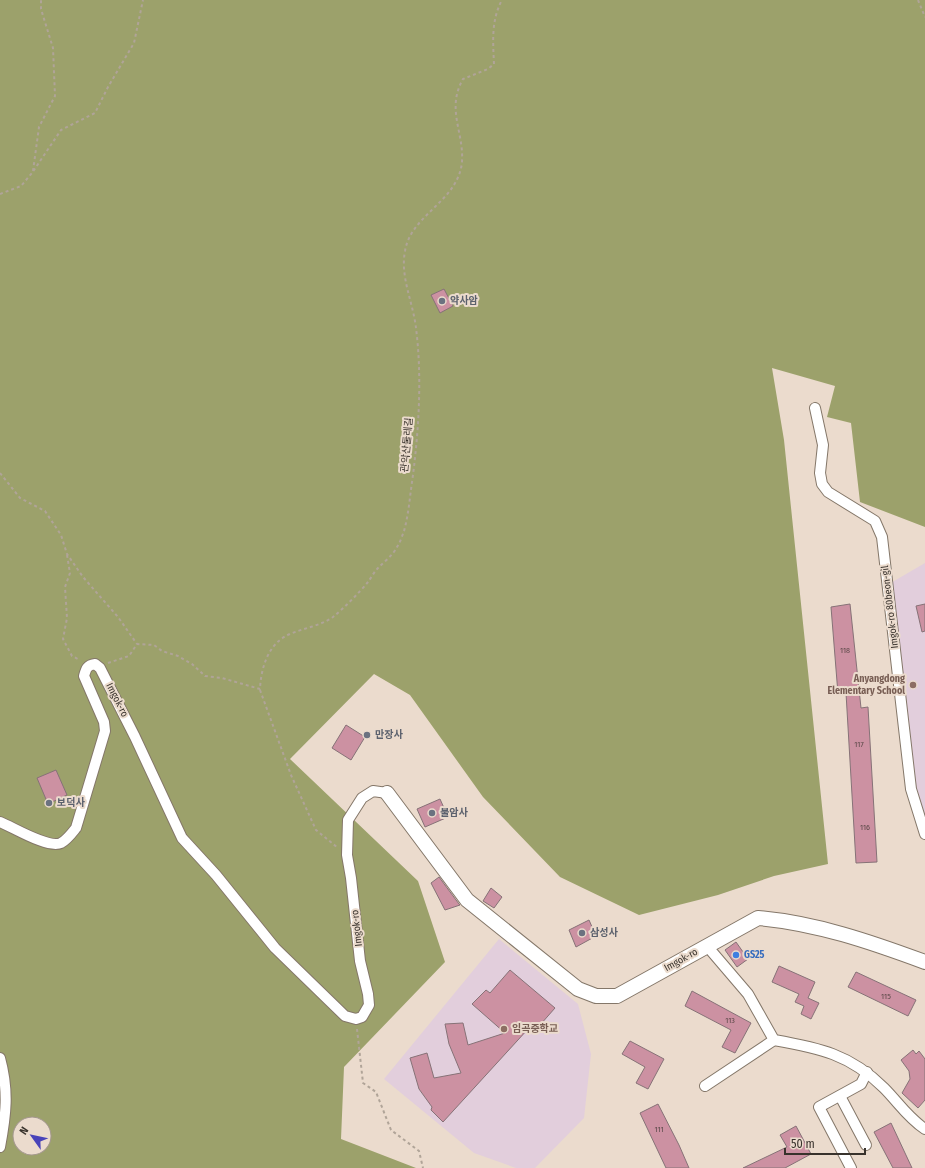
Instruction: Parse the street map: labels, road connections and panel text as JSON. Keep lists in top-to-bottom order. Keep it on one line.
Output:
{"streets":{"street":["Imgok-ro 80beon-gil","Imgok-ro"],"path":["관악산둘레길"]},"places":["약사암","Anyangdong Elementary School","만장사","보덕사","불암사","삼성사","GS25","임곡중학교"],"house_numbers":["118","117","116","115","113","111"],"scale_bar":"50 m","north":"top left"}
